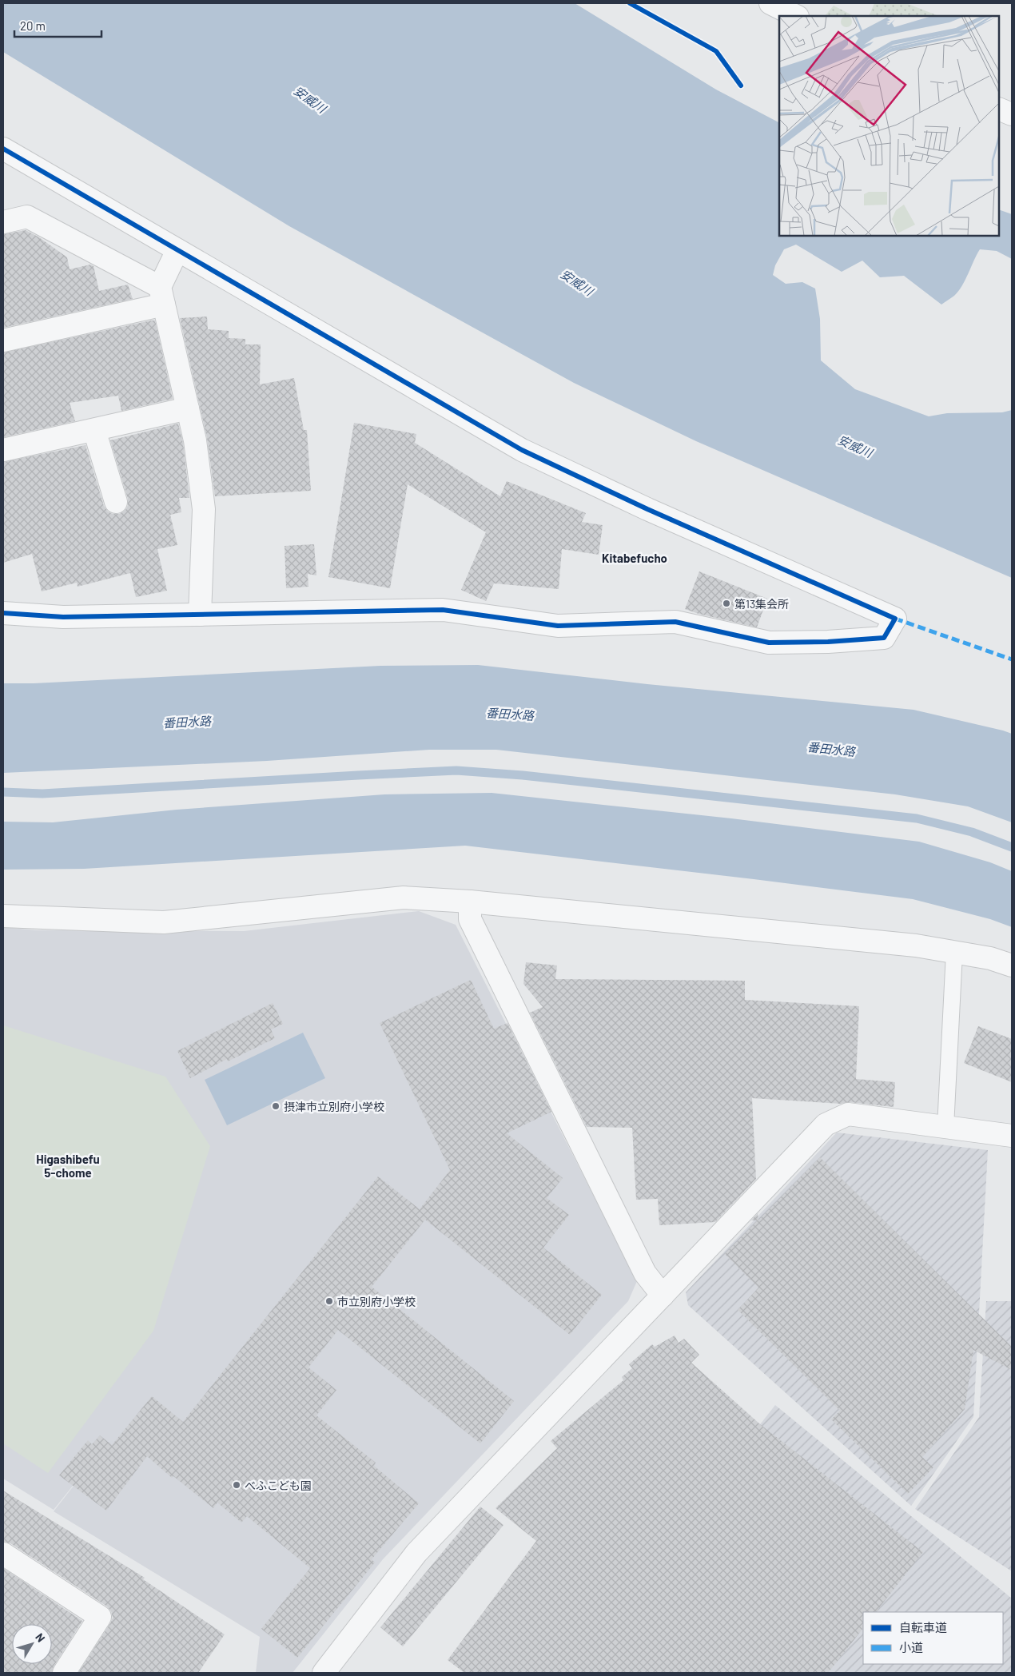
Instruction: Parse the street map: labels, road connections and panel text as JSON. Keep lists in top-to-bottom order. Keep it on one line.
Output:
{"districts":["Kitabefucho","Higashibefu 5-chome"],"water":["安威川","番田水路"],"places":["第13集会所","摂津市立別府小学校","市立別府小学校","べふこども園"],"legend":["自転車道","小道"],"scale_bar":"20 m","north":"top right"}
